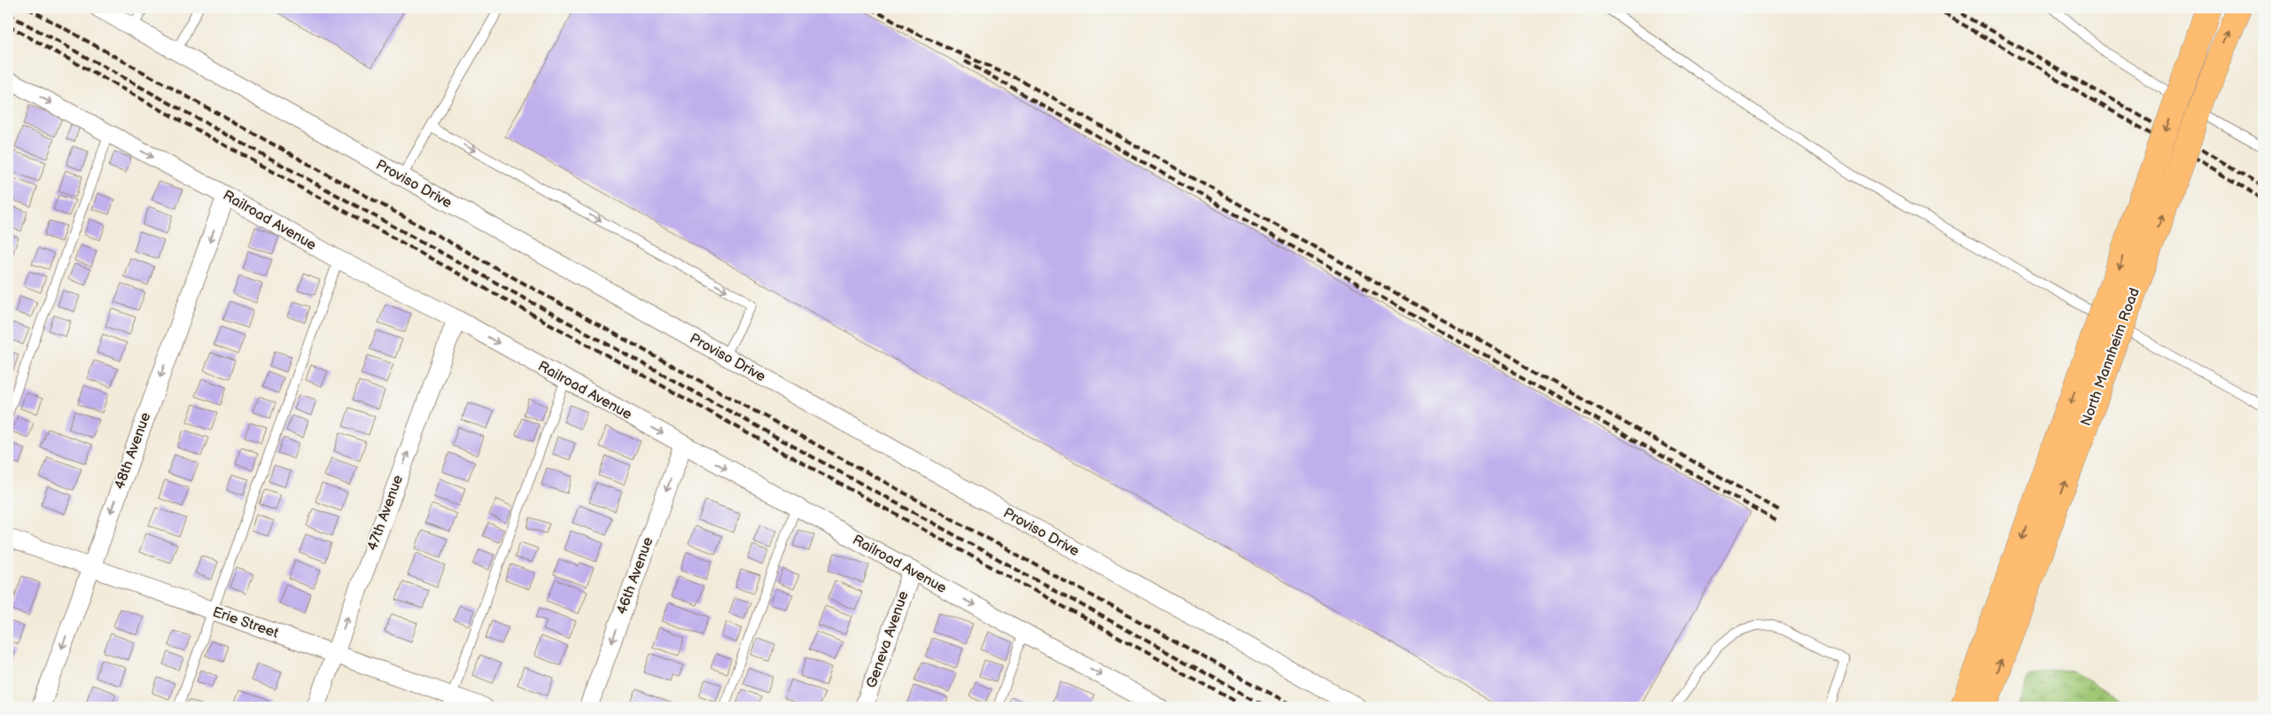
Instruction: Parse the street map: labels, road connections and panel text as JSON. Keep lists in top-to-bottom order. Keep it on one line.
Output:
{"streets":{"main road":["North Mannheim Road"],"street":["Proviso Drive","Railroad Avenue","48th Avenue","47th Avenue","46th Avenue","Erie Street","Geneva Avenue"]},"crossings":[["Railroad Avenue","48th Avenue"],["Railroad Avenue","47th Avenue"],["Railroad Avenue","46th Avenue"],["Railroad Avenue","Geneva Avenue"],["48th Avenue","Erie Street"],["47th Avenue","Erie Street"]],"one_way":["Railroad Avenue","48th Avenue","47th Avenue","46th Avenue"]}
